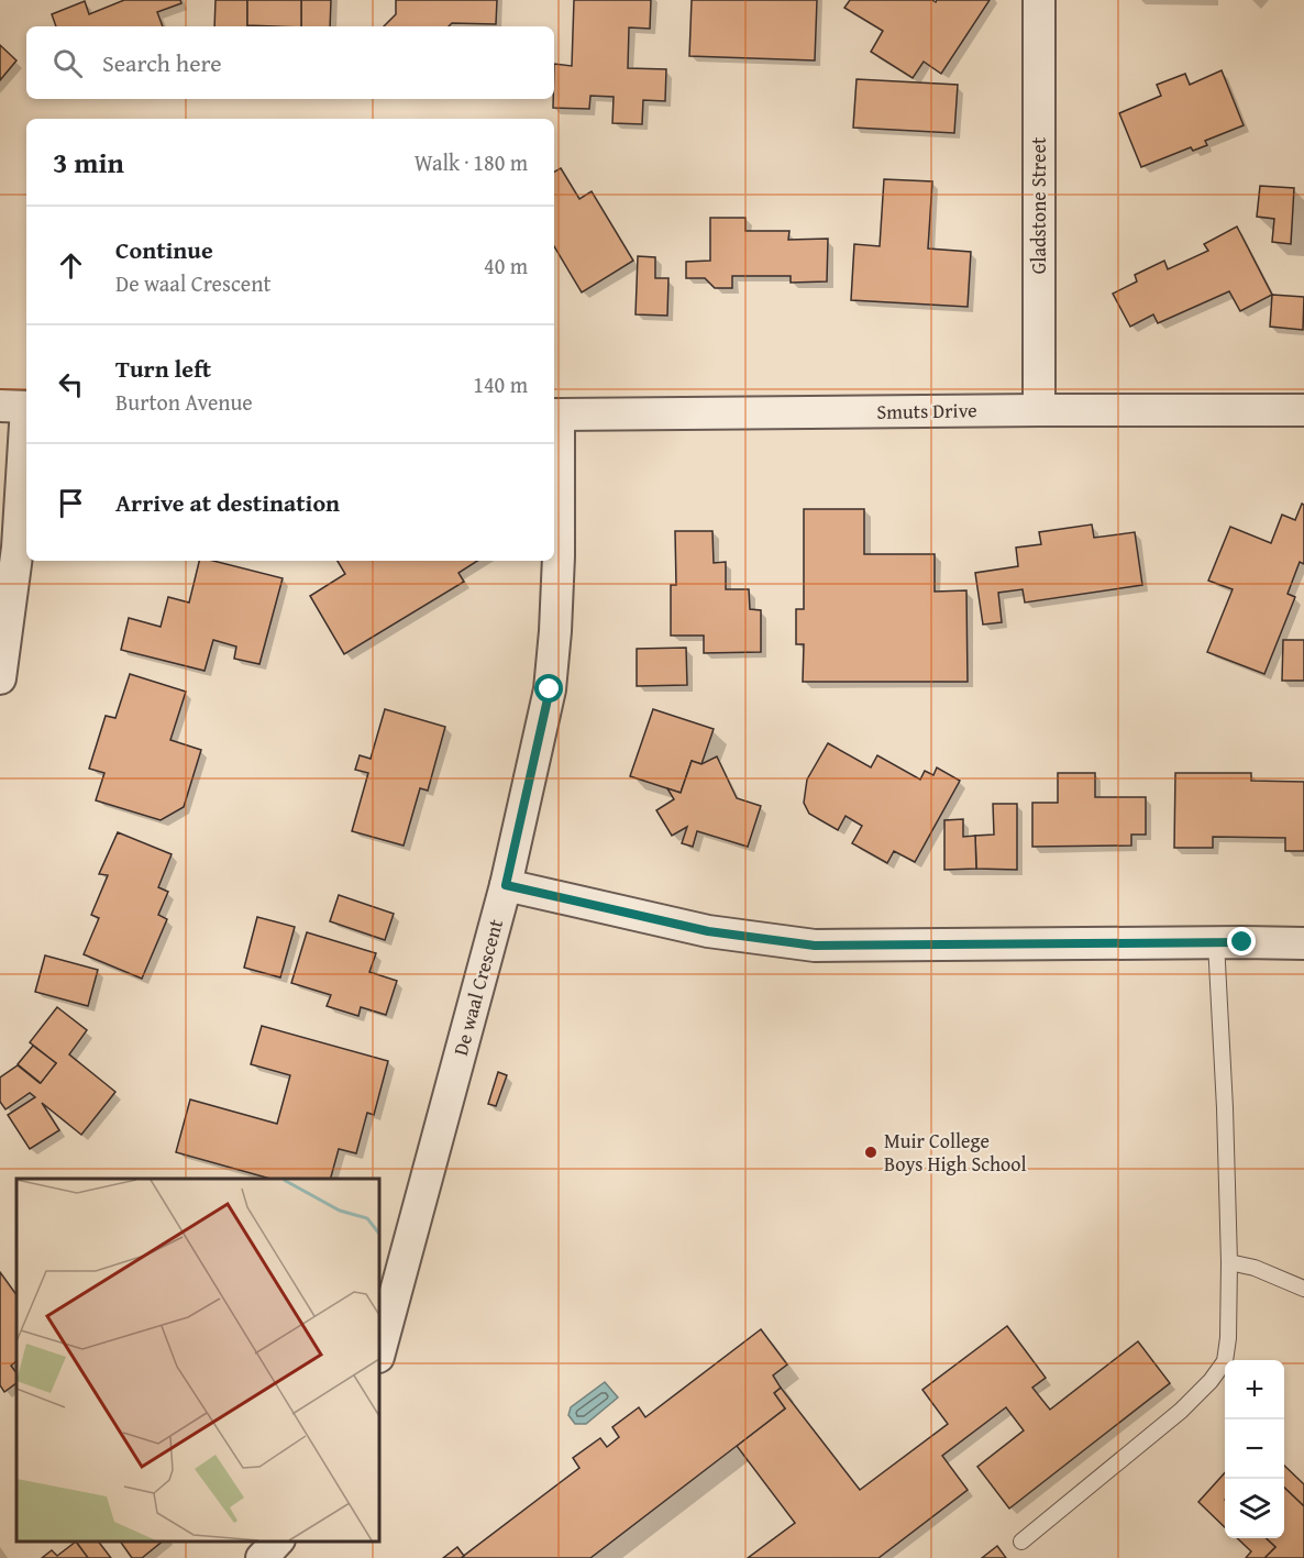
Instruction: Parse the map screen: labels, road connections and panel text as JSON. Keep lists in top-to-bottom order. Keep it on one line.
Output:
{"streets":{"street":["Gladstone Street","Smuts Drive","De waal Crescent"]},"crossings":[["Gladstone Street","Smuts Drive"],["Smuts Drive","De waal Crescent"]],"places":["Muir College Boys High School"],"page":{"search":"Search here","heading":["3 min","Walk · 180 m"],"list":[["Continue","De waal Crescent","40 m"],["Turn left","Burton Avenue","140 m"],"Arrive at destination"],"map_buttons":["+","−"]}}
